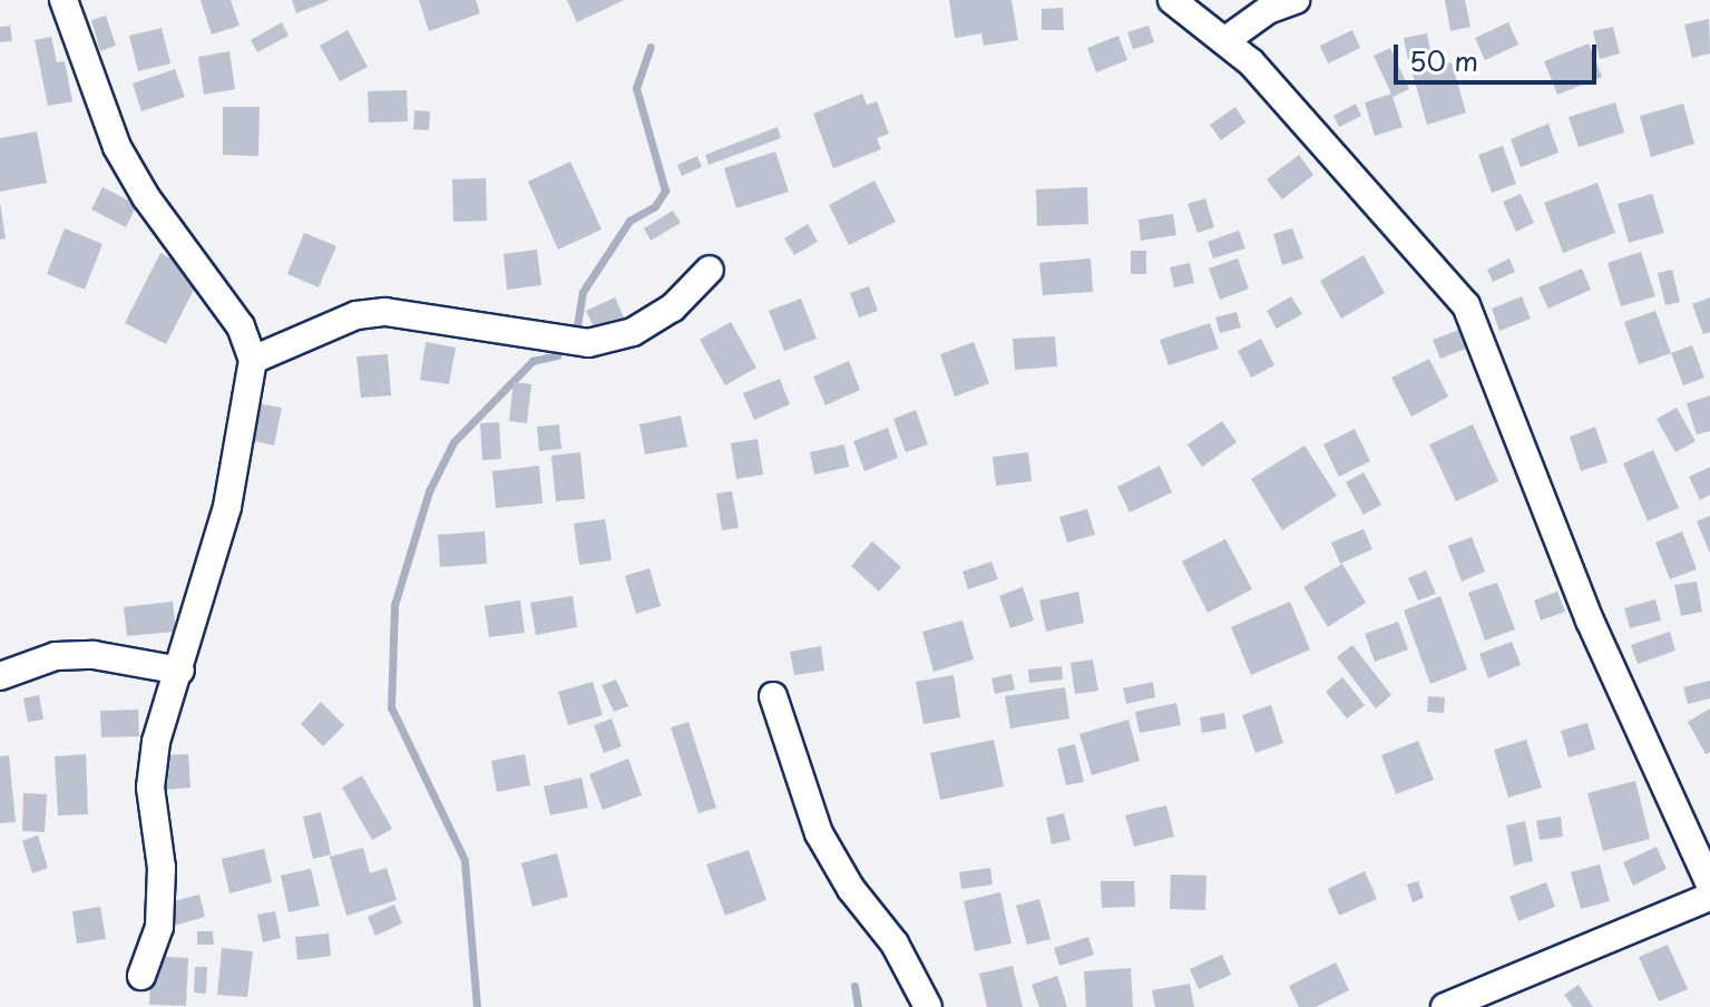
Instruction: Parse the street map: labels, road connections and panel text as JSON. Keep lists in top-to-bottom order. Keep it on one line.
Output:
{"scale_bar":"50 m"}
